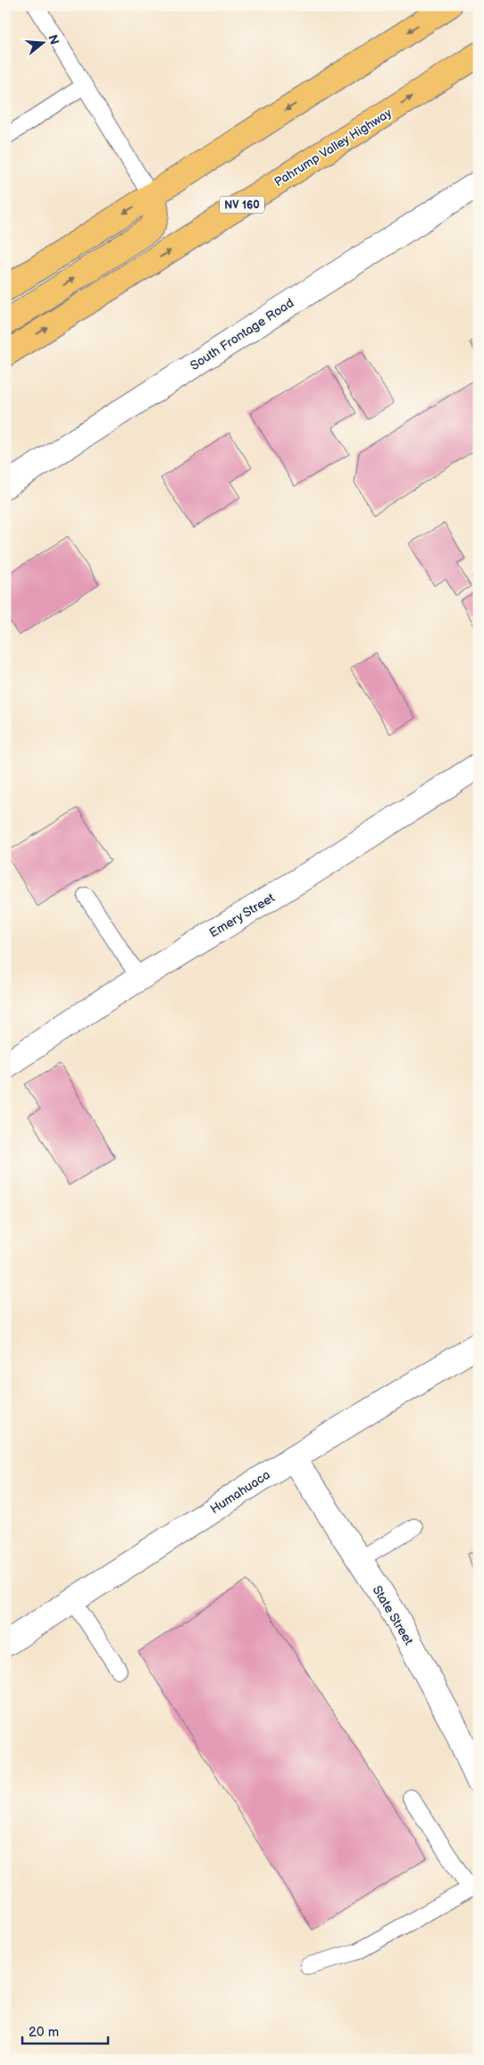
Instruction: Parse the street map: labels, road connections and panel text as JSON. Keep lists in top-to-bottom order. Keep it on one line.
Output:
{"streets":{"highway":["Pahrump Valley Highway","NV 160"],"street":["South Frontage Road","Emery Street","Humahuaca","State Street"]},"crossings":[["Humahuaca","State Street"]],"scale_bar":"20 m","north":"right"}
